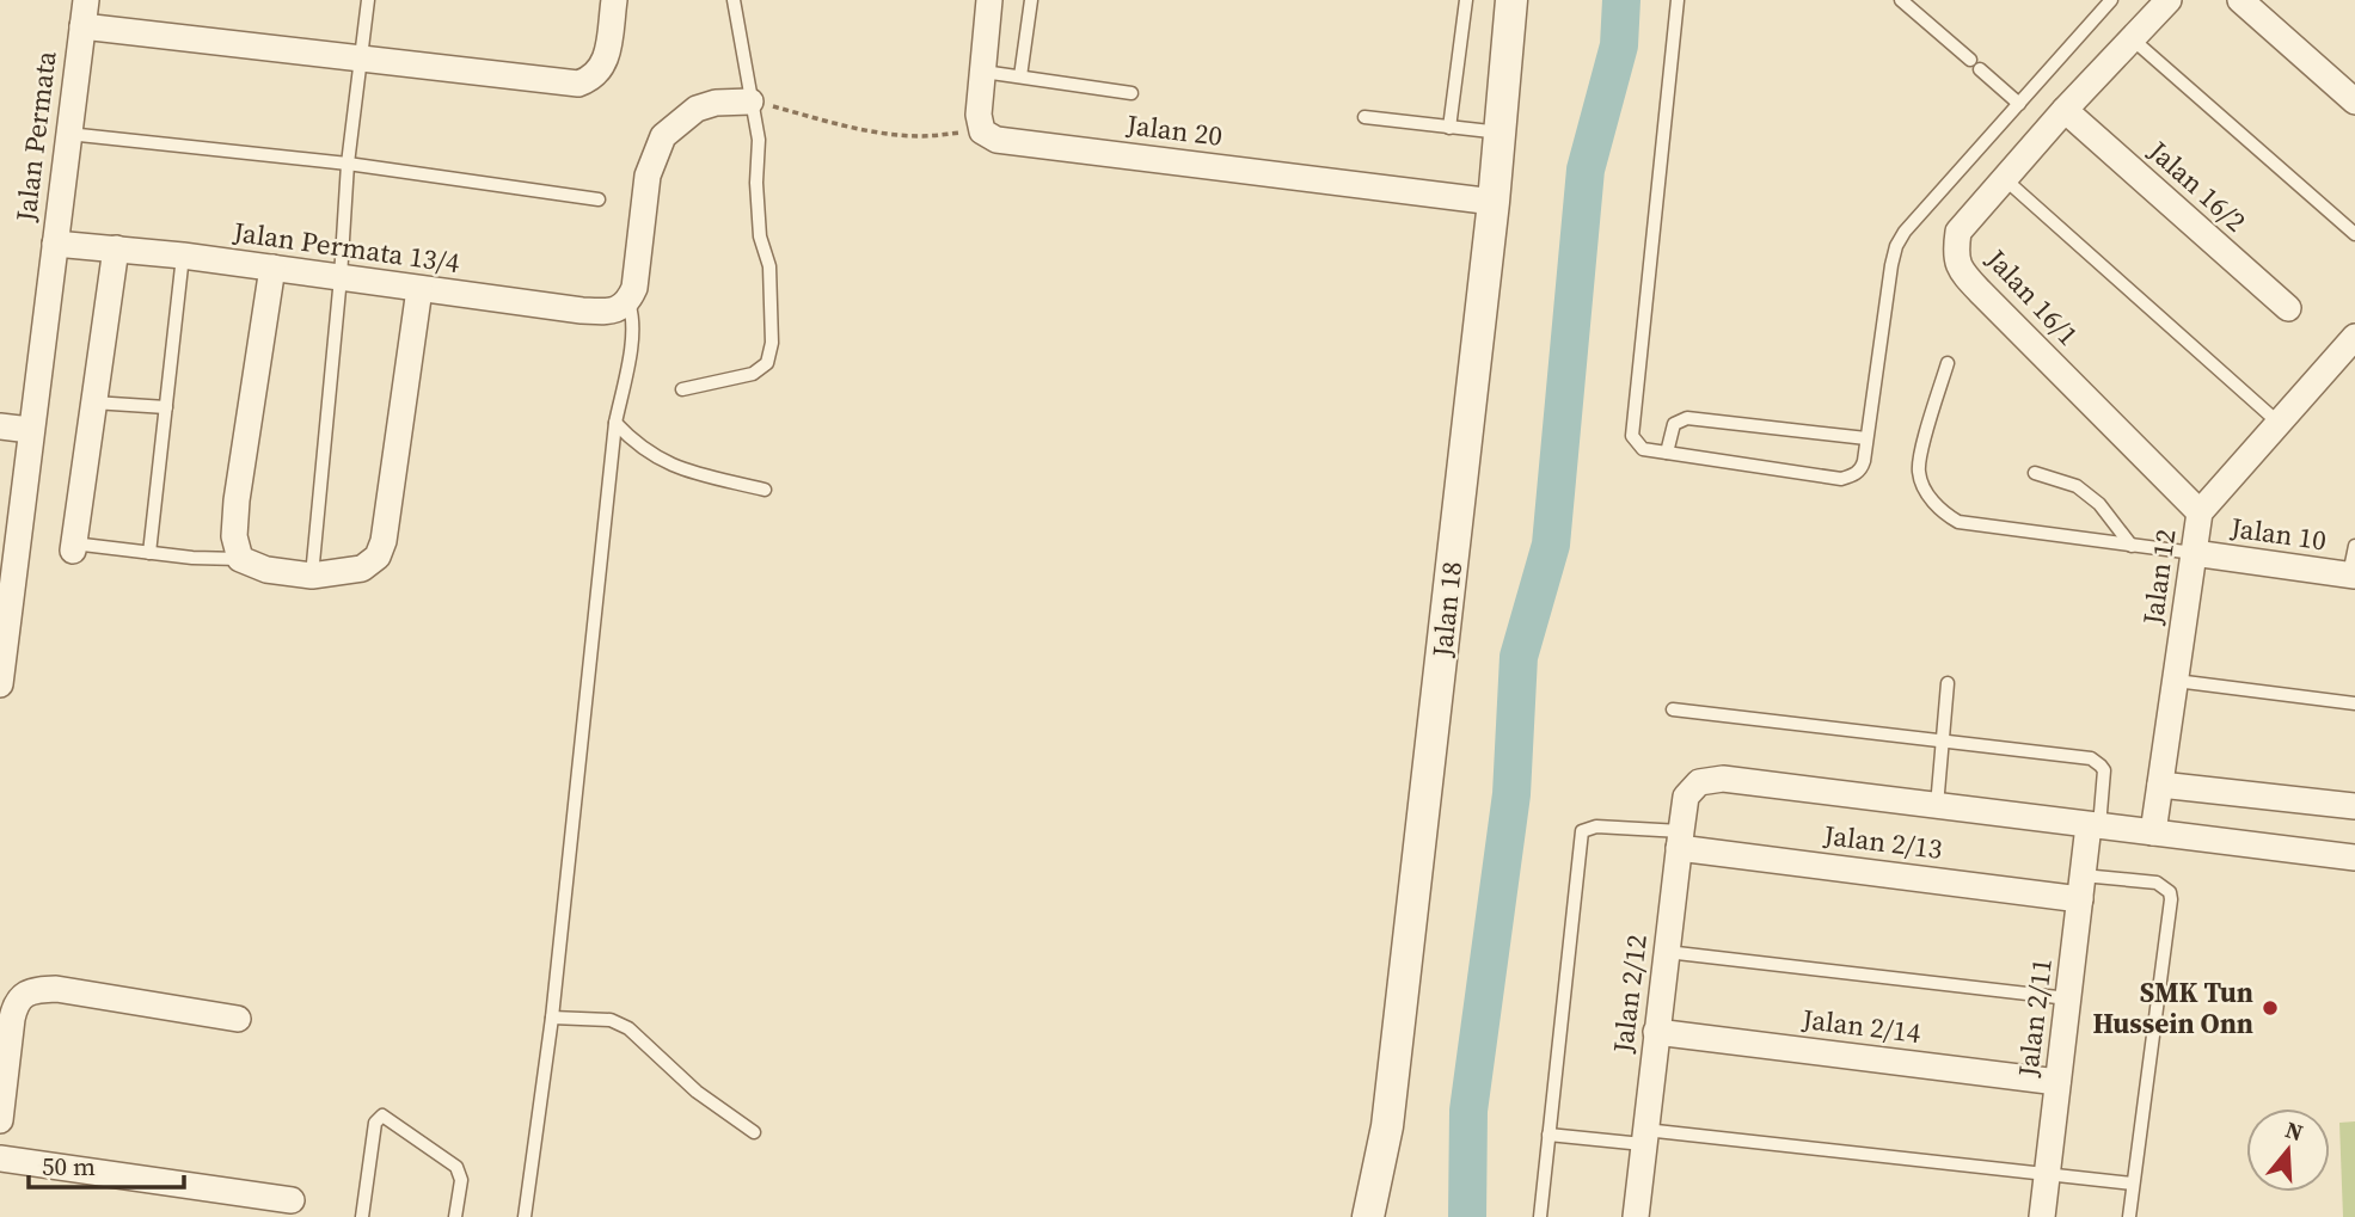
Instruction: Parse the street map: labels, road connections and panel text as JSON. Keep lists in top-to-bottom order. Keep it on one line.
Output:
{"streets":{"street":["Jalan 20","Jalan Permata","Jalan 16/2","Jalan Permata 13/4","Jalan 16/1","Jalan 10","Jalan 12","Jalan 18","Jalan 2/13","Jalan 2/12","Jalan 2/11","Jalan 2/14"]},"crossings":[["Jalan 20","Jalan 18"],["Jalan Permata","Jalan Permata 13/4"],["Jalan 16/2","Jalan 16/1"],["Jalan 16/1","Jalan 12"],["Jalan 10","Jalan 12"],["Jalan 2/13","Jalan 2/12"],["Jalan 2/13","Jalan 2/11"],["Jalan 2/12","Jalan 2/14"],["Jalan 2/11","Jalan 2/14"]],"places":["SMK Tun Hussein Onn"],"scale_bar":"50 m","north":"top"}
